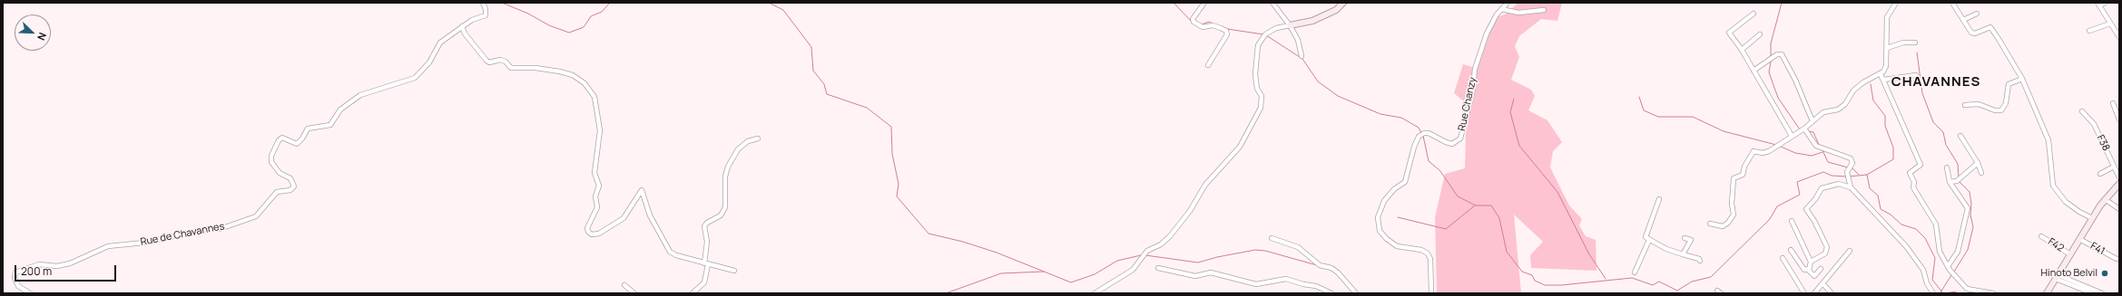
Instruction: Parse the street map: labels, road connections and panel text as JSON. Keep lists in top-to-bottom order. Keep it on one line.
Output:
{"streets":{"street":["Rue Chanzy","F38","Rue de Chavannes","F42","F41"]},"districts":["CHAVANNES"],"places":["Hinoto Belvil"],"scale_bar":"200 m","north":"bottom right"}
